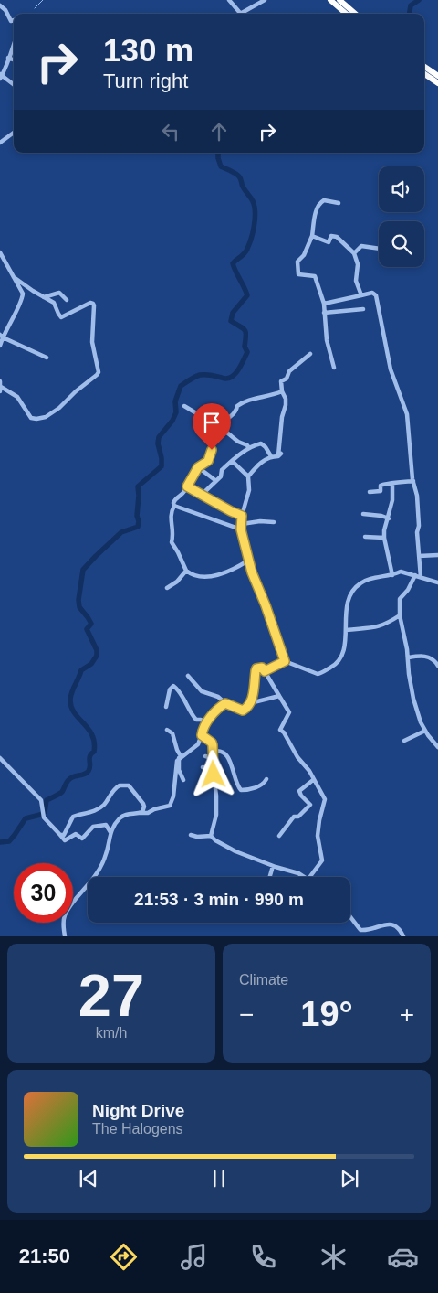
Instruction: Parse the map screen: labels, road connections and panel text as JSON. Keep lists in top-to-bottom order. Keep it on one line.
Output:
{"page":{"turn":["130 m","Turn right"],"limit":"30","trip":"21:53 · 3 min · 990 m","tile":[["27","km/h"],"Climate"],"heat":["−","19°","+"],"song":["Night Drive","The Halogens"],"tabs":"21:50"}}
